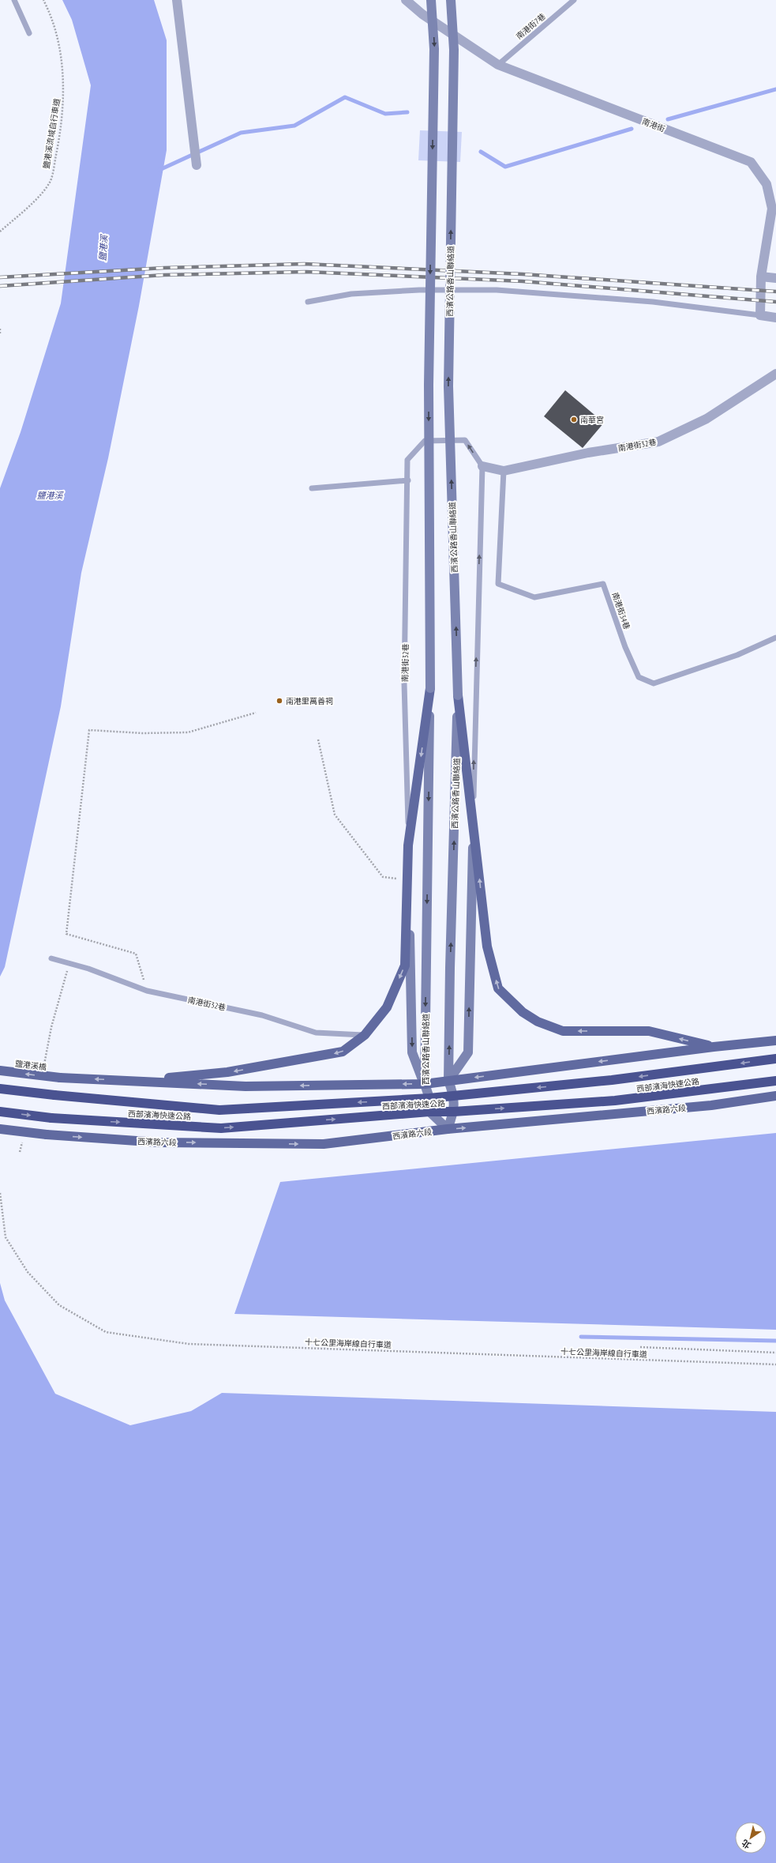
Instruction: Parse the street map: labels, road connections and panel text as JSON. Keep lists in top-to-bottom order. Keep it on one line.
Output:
{"streets":{"highway":["西部濱海快速公路"],"main road":["鹽港溪橋","西濱路六段"],"street":["南港街","西濱公路香山聯絡道","南港街32巷"],"lane":["南港街7巷","南港街34巷"],"path":["鹽港溪流域自行車道","十七公里海岸線自行車道"]},"crossings":[["南港街7巷","南港街"],["西濱公路香山聯絡道","西部濱海快速公路"],["西濱公路香山聯絡道","西濱路六段"],["南港街32巷","南港街34巷"]],"one_way":["鹽港溪橋"],"water":["鹽港溪"],"places":["南華宮","南港里萬善祠"],"north":"bottom left"}
